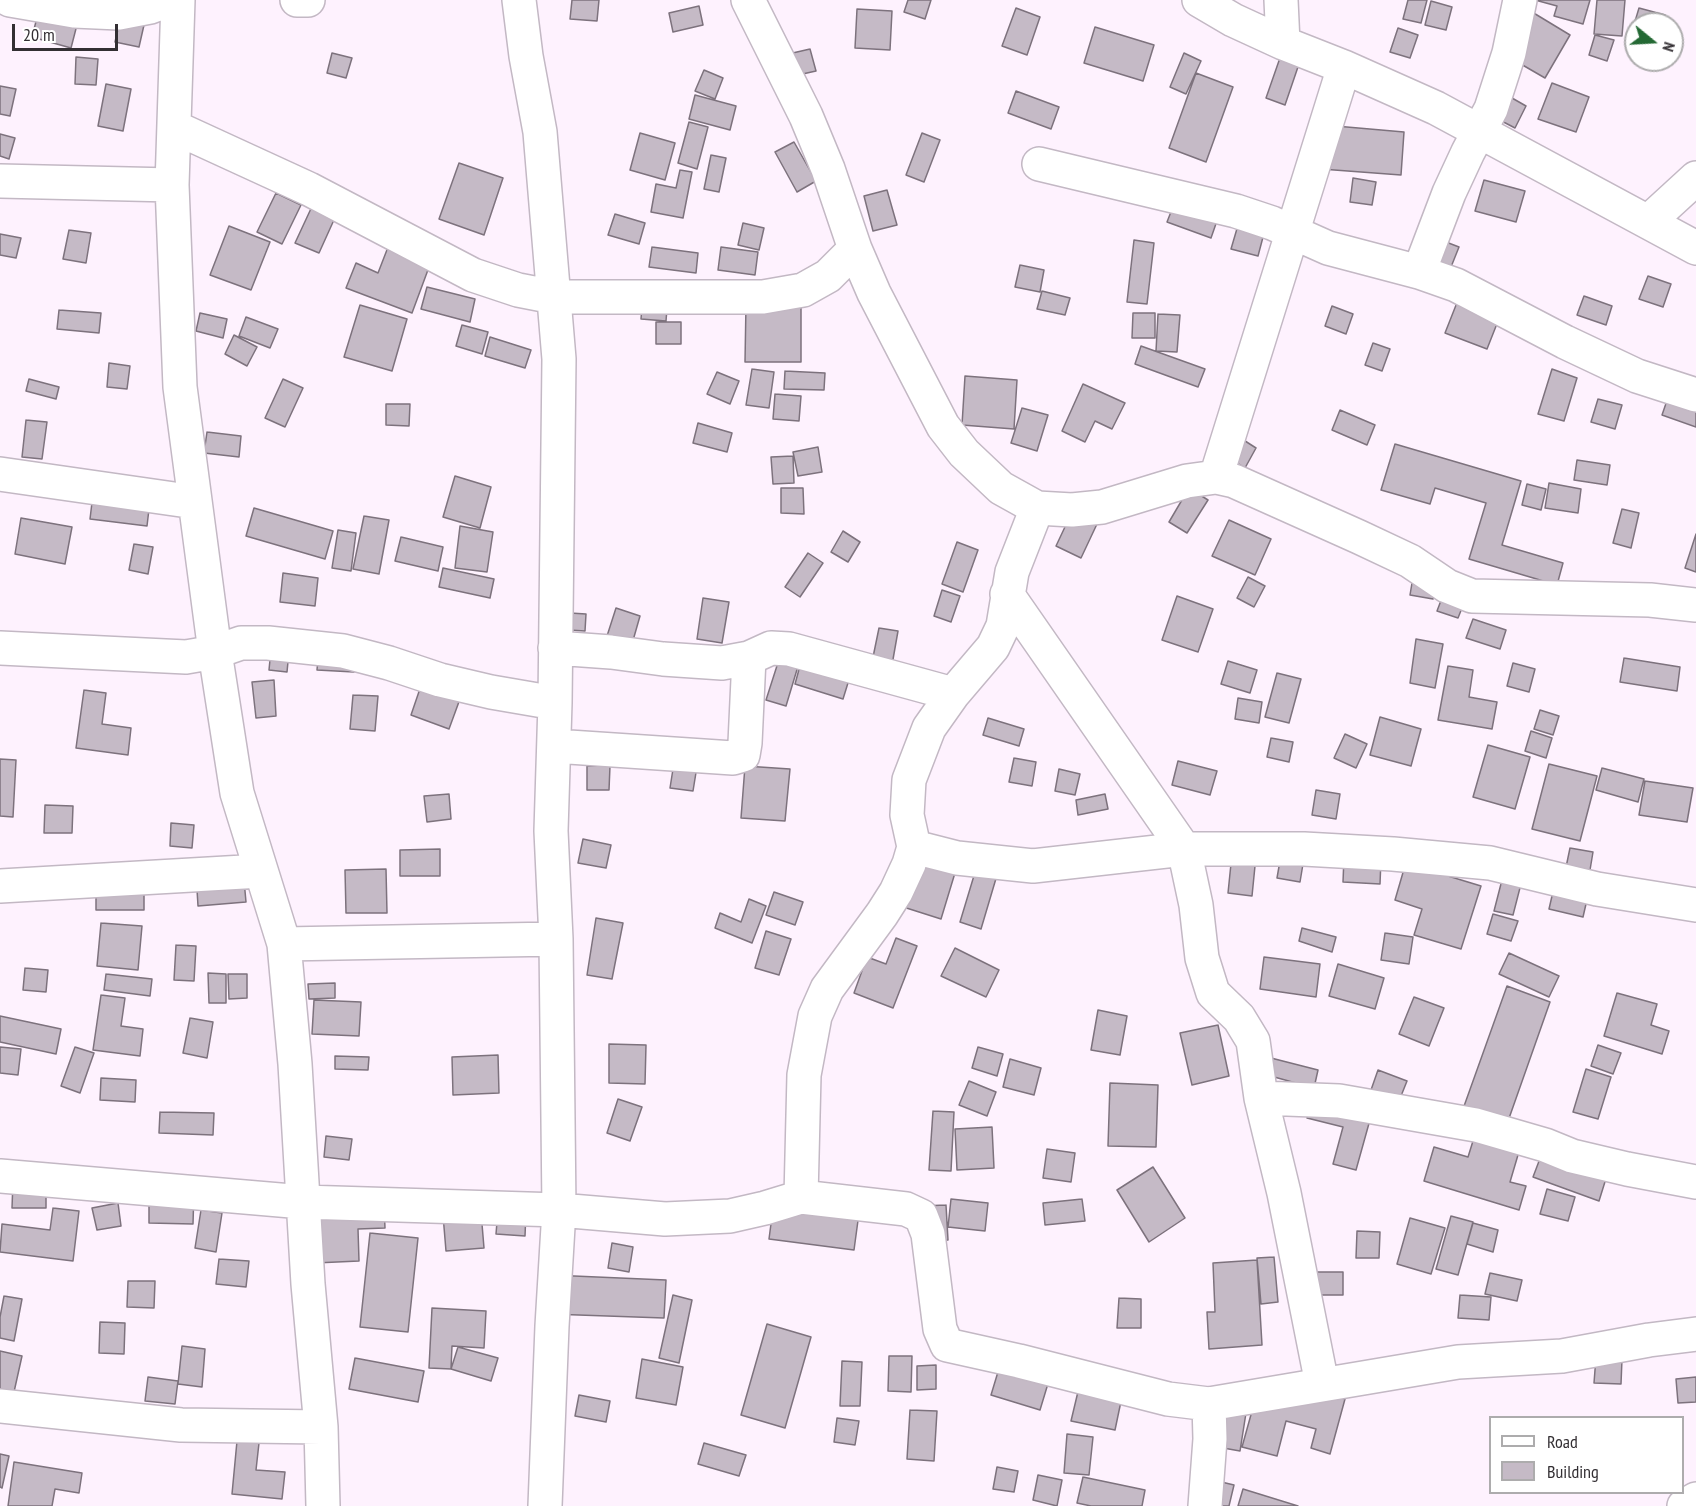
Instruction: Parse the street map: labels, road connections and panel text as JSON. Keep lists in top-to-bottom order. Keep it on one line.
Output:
{"legend":["Road","Building"],"scale_bar":"20 m","north":"right"}
